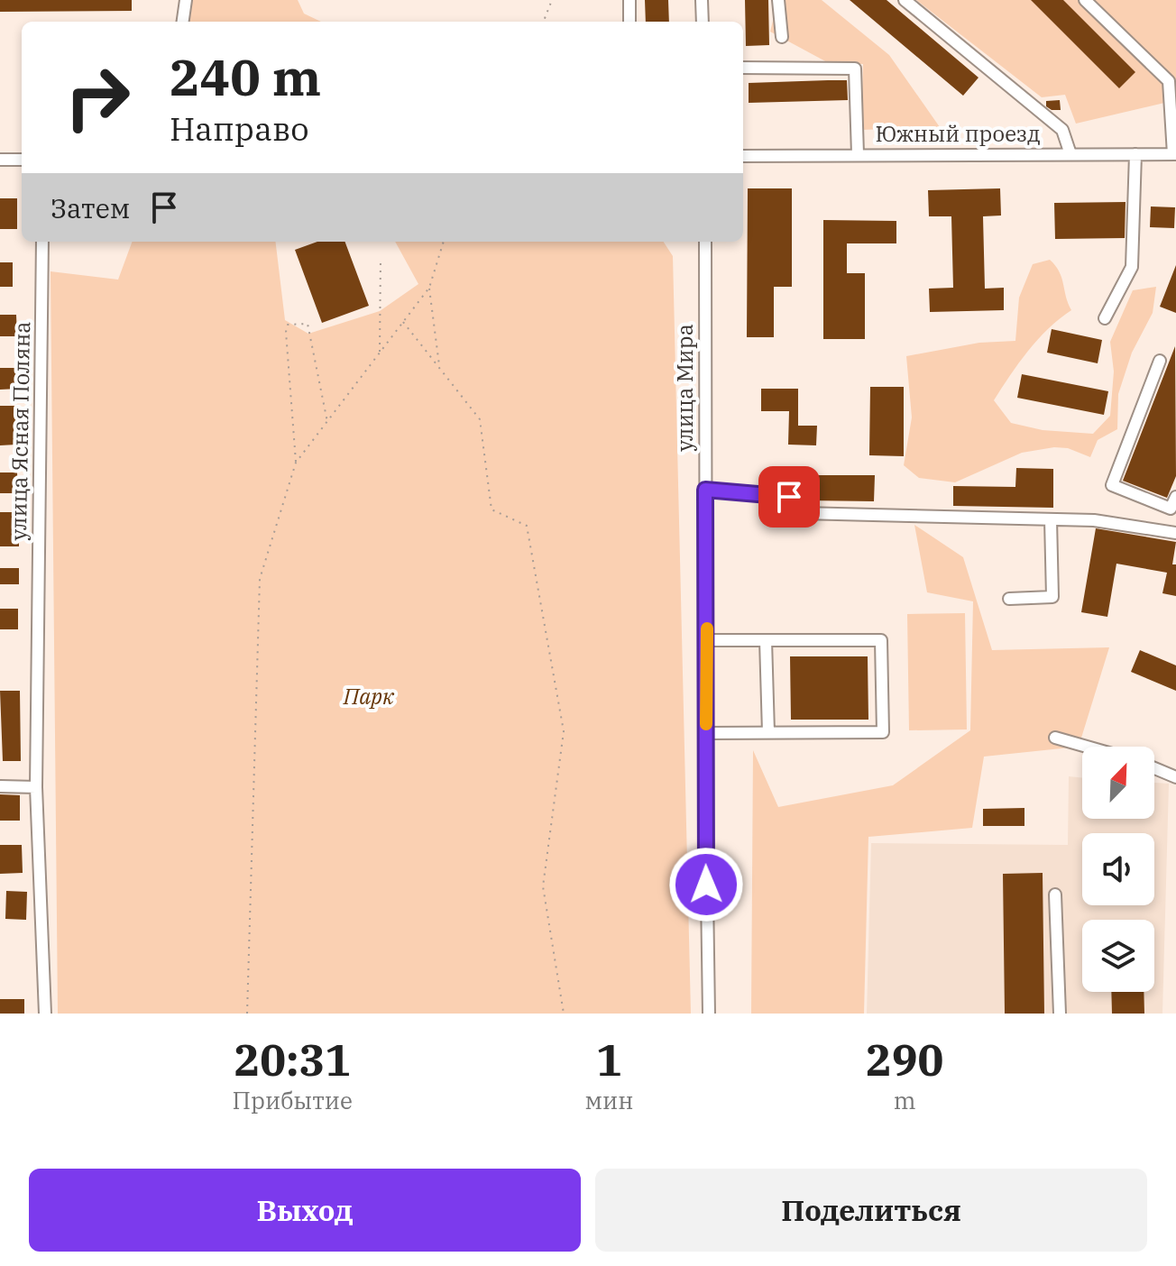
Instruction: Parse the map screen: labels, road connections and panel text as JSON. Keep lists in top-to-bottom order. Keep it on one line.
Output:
{"streets":{"street":["Южный проезд","улица Мира","улица Ясная Поляна"]},"parks":["Парк"],"north":"top right","page":{"turn":["240 m","Направо"],"then":"Затем","eta":["20:31","Прибытие","1","мин","290","m"],"buttons":["Выход","Поделиться"]}}
